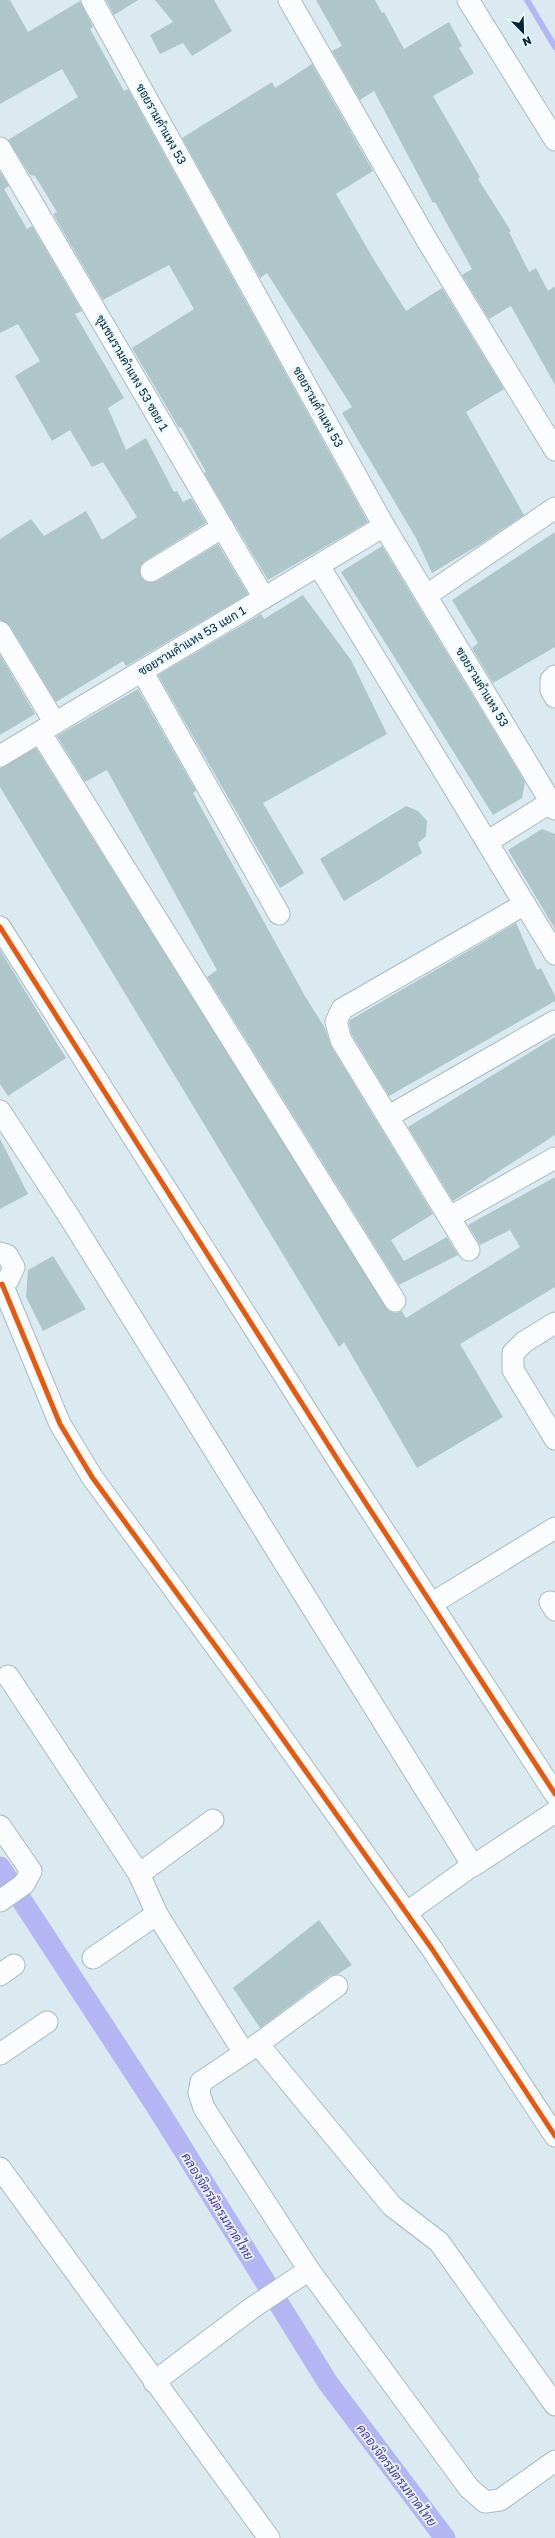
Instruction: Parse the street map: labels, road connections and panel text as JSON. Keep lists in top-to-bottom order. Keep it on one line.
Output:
{"streets":{"street":["ซอยรามคำแหง 53","ชุมชนรามคำแหง 53 ซอย 1","ซอยรามคำแหง 53 แยก 1"]},"crossings":[["ซอยรามคำแหง 53","ซอยรามคำแหง 53 แยก 1"],["ชุมชนรามคำแหง 53 ซอย 1","ซอยรามคำแหง 53 แยก 1"]],"water":["คลองจิตรมิตรมหาดไทย"],"north":"bottom right"}
